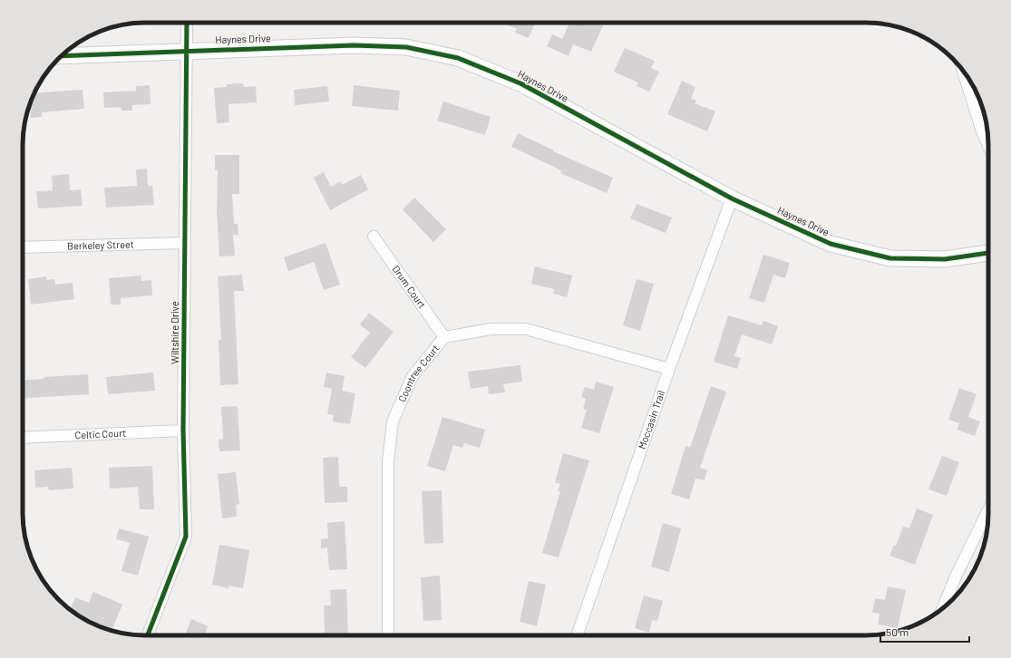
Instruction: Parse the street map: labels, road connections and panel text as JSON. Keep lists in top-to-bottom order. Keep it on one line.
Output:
{"streets":{"street":["Haynes Drive","Berkeley Street","Drum Court","Wiltshire Drive","Coontree Court","Moccasin Trail","Celtic Court"]},"crossings":[["Haynes Drive","Wiltshire Drive"],["Haynes Drive","Moccasin Trail"],["Berkeley Street","Wiltshire Drive"],["Drum Court","Coontree Court"],["Wiltshire Drive","Celtic Court"],["Coontree Court","Moccasin Trail"]],"scale_bar":"50 m"}
